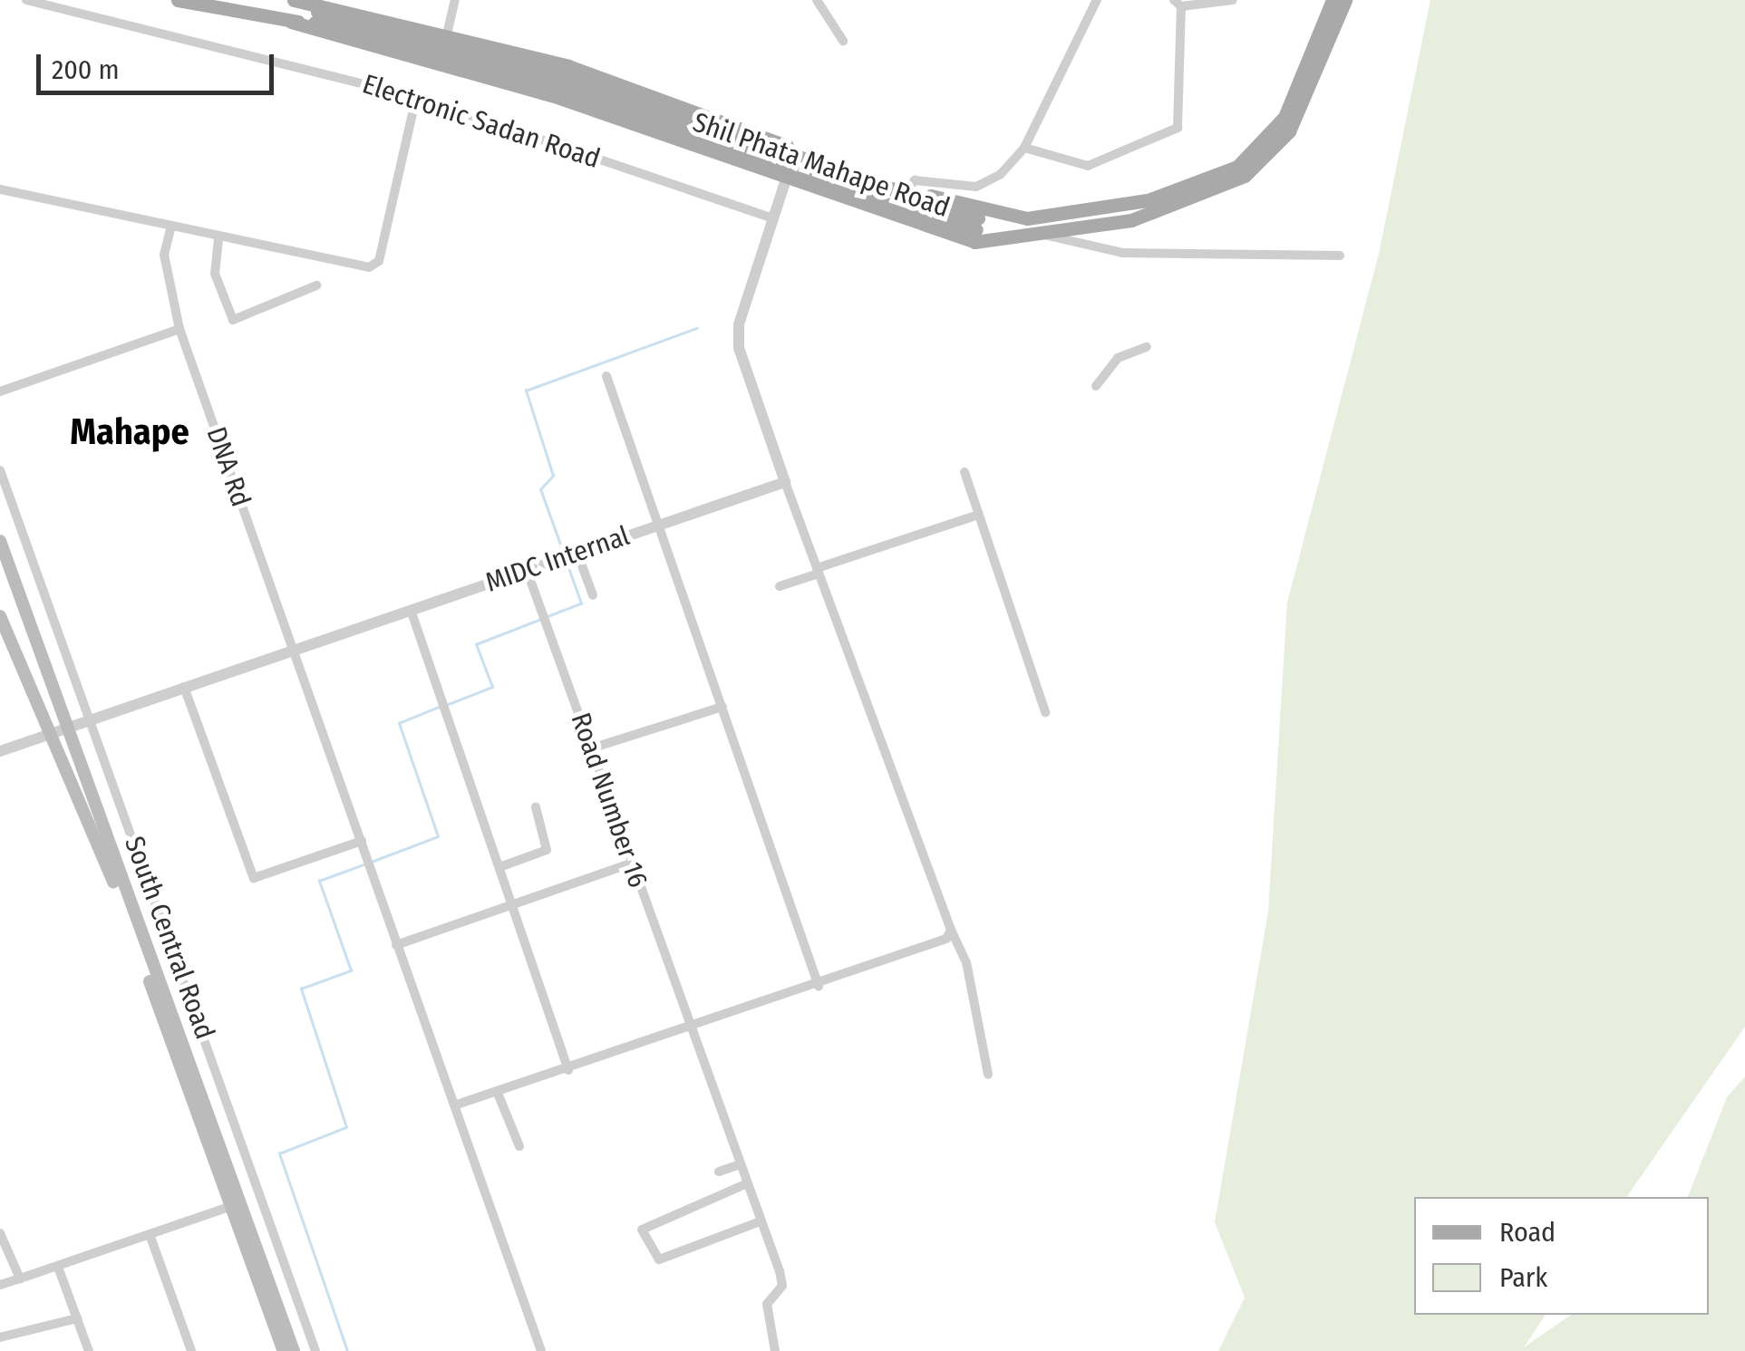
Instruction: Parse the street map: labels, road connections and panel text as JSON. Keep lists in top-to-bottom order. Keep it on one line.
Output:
{"streets":{"main road":["Shil Phata Mahape Road","South Central Road"],"street":["Electronic Sadan Road","DNA Rd","MIDC Internal","Road Number 16"]},"crossings":[["DNA Rd","MIDC Internal"],["MIDC Internal","Road Number 16"],["MIDC Internal","South Central Road"]],"districts":["Mahape"],"legend":["Road","Park"],"scale_bar":"200 m"}
